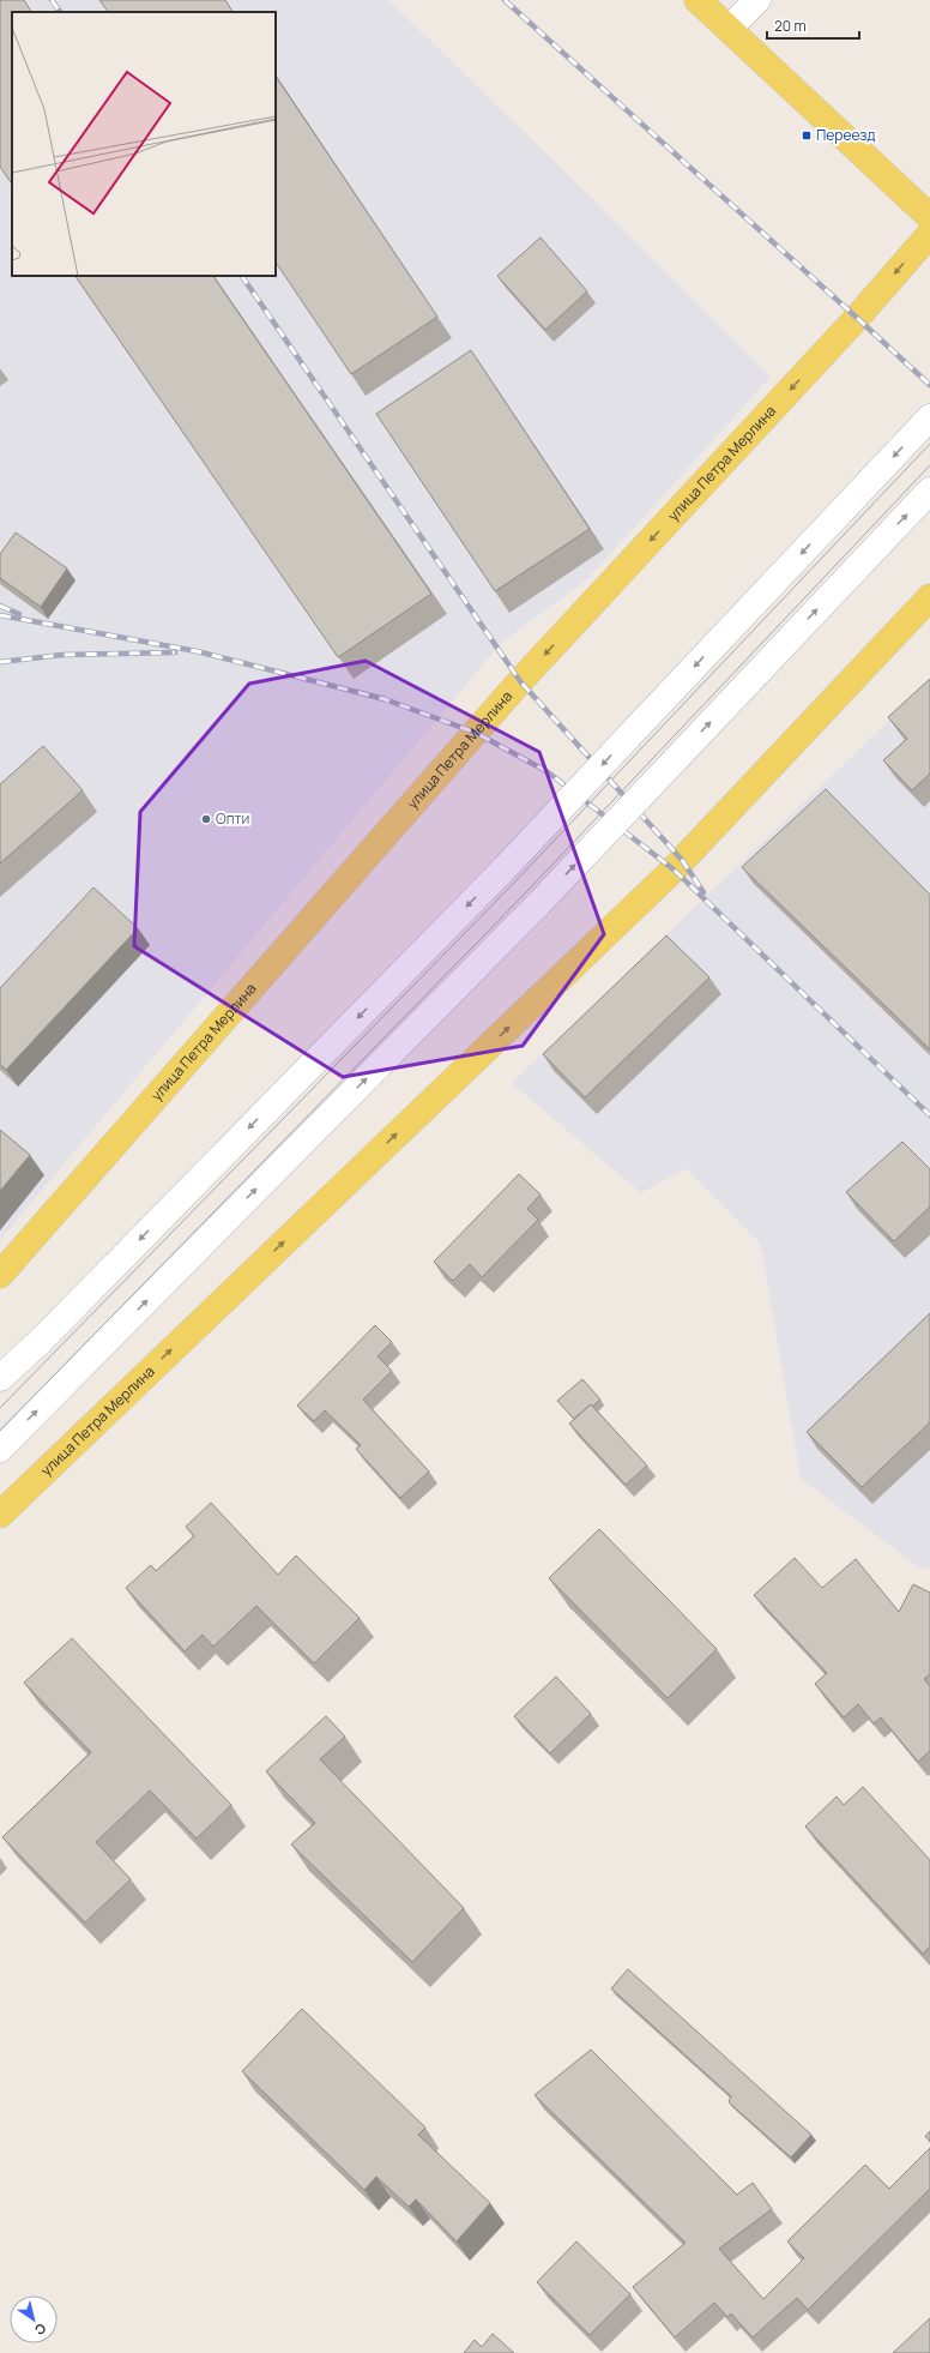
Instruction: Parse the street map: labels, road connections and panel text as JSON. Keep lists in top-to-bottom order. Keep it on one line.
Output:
{"streets":{"main road":["улица Петра Мерлина"]},"places":{"transit":["Переезд"],"other":["Опти"]},"scale_bar":"20 m","north":"bottom right"}
